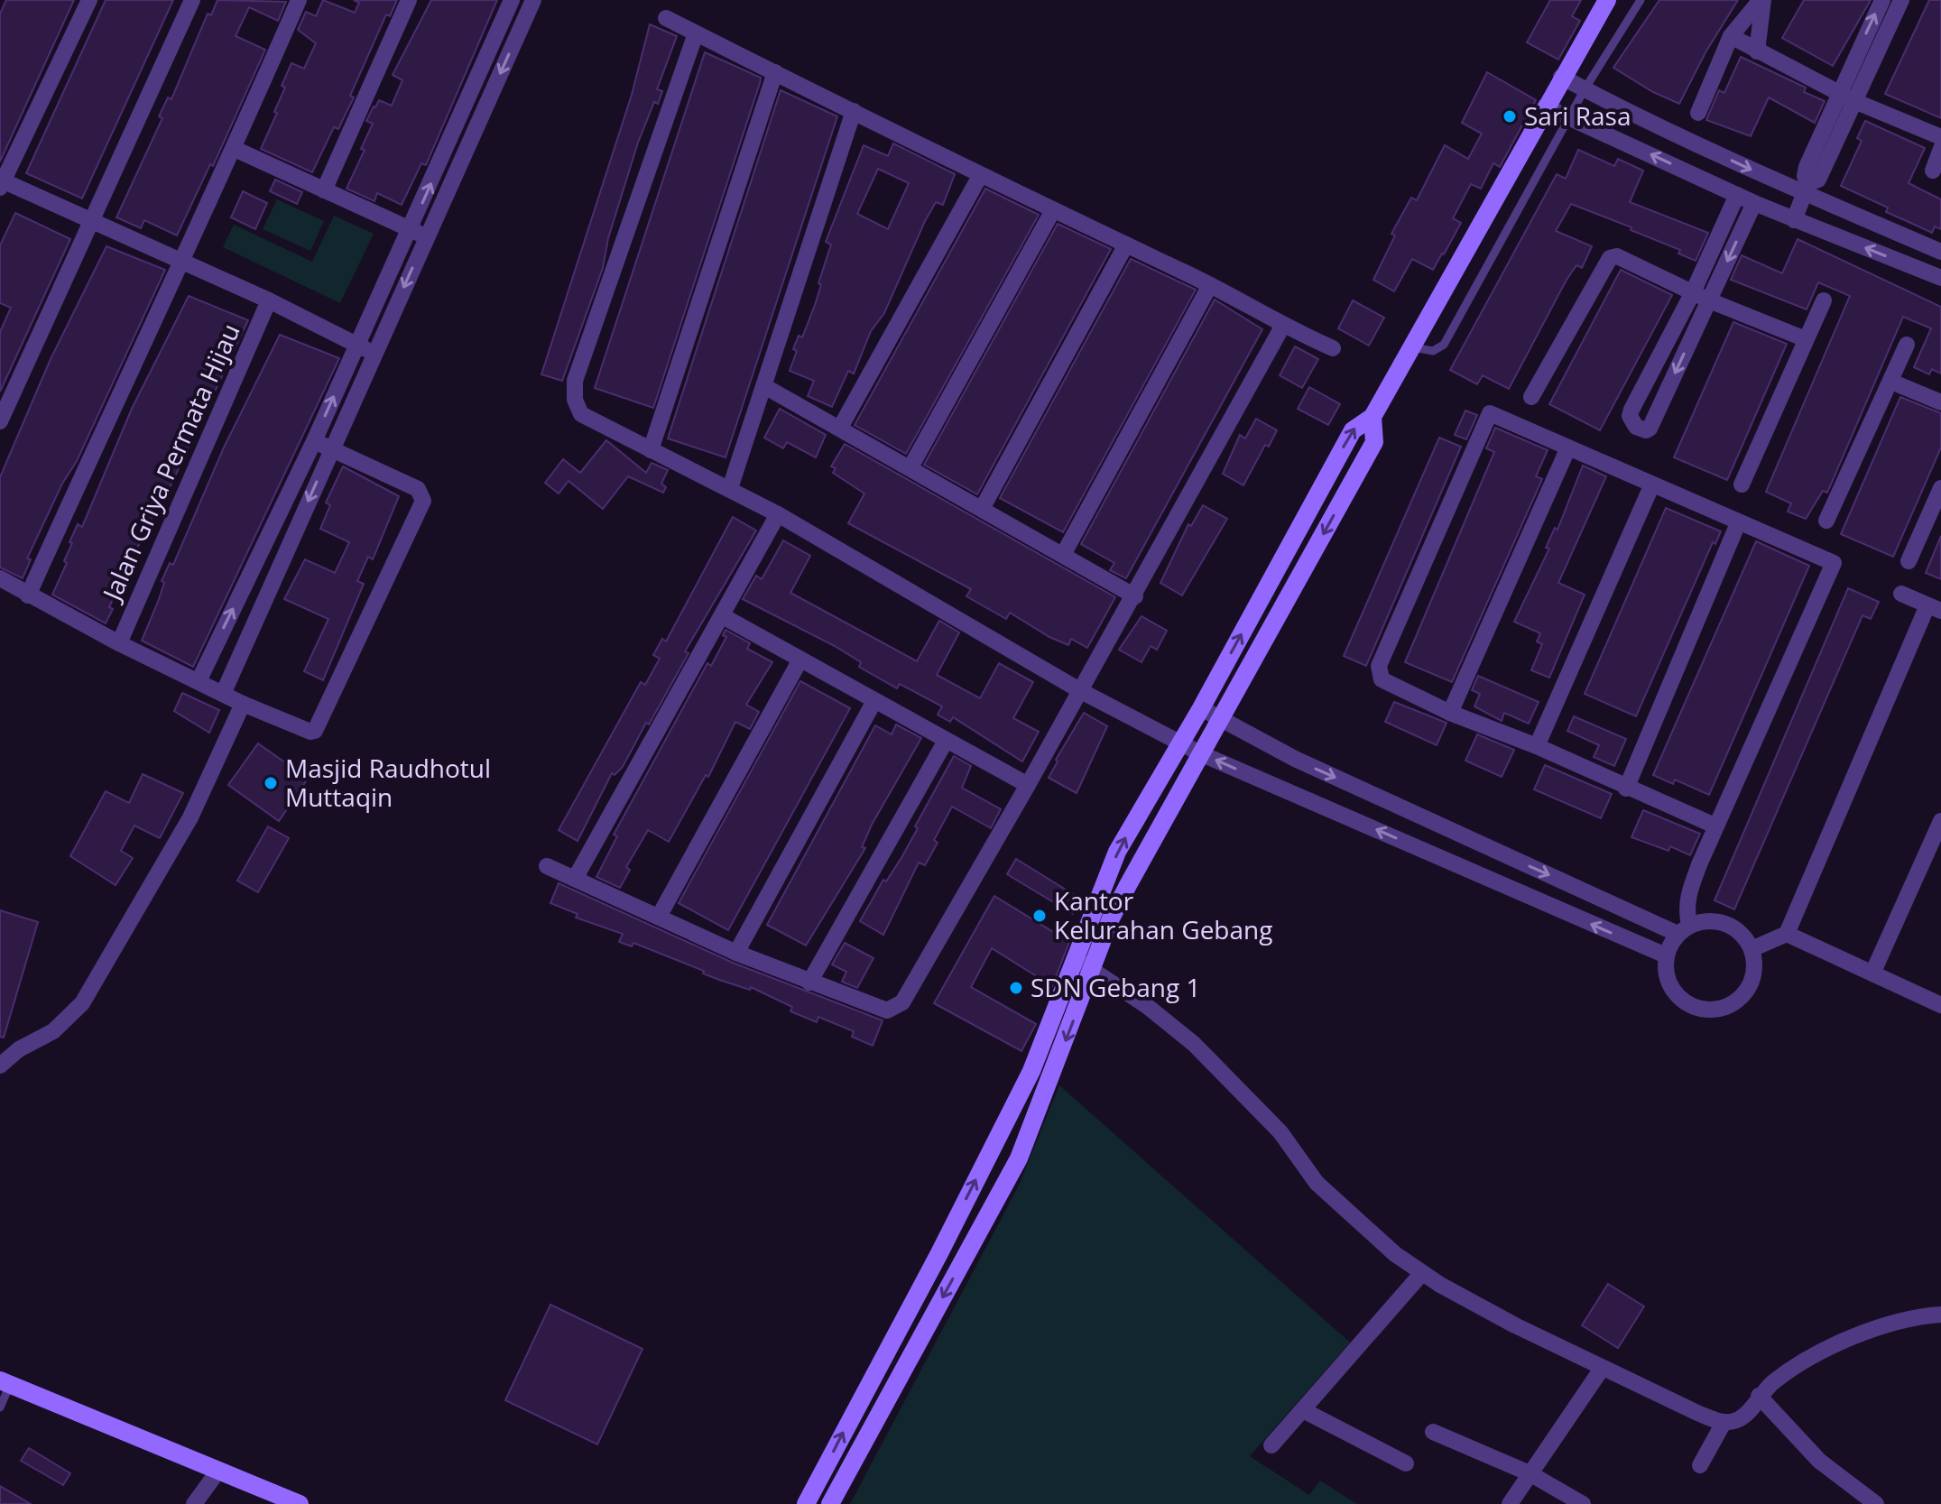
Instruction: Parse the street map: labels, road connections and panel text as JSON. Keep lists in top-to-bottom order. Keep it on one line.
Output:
{"streets":{"street":["Jalan Griya Permata Hijau"]},"places":["Sari Rasa","Masjid Raudhotul Muttaqin","Kantor Kelurahan Gebang","SDN Gebang 1"]}
